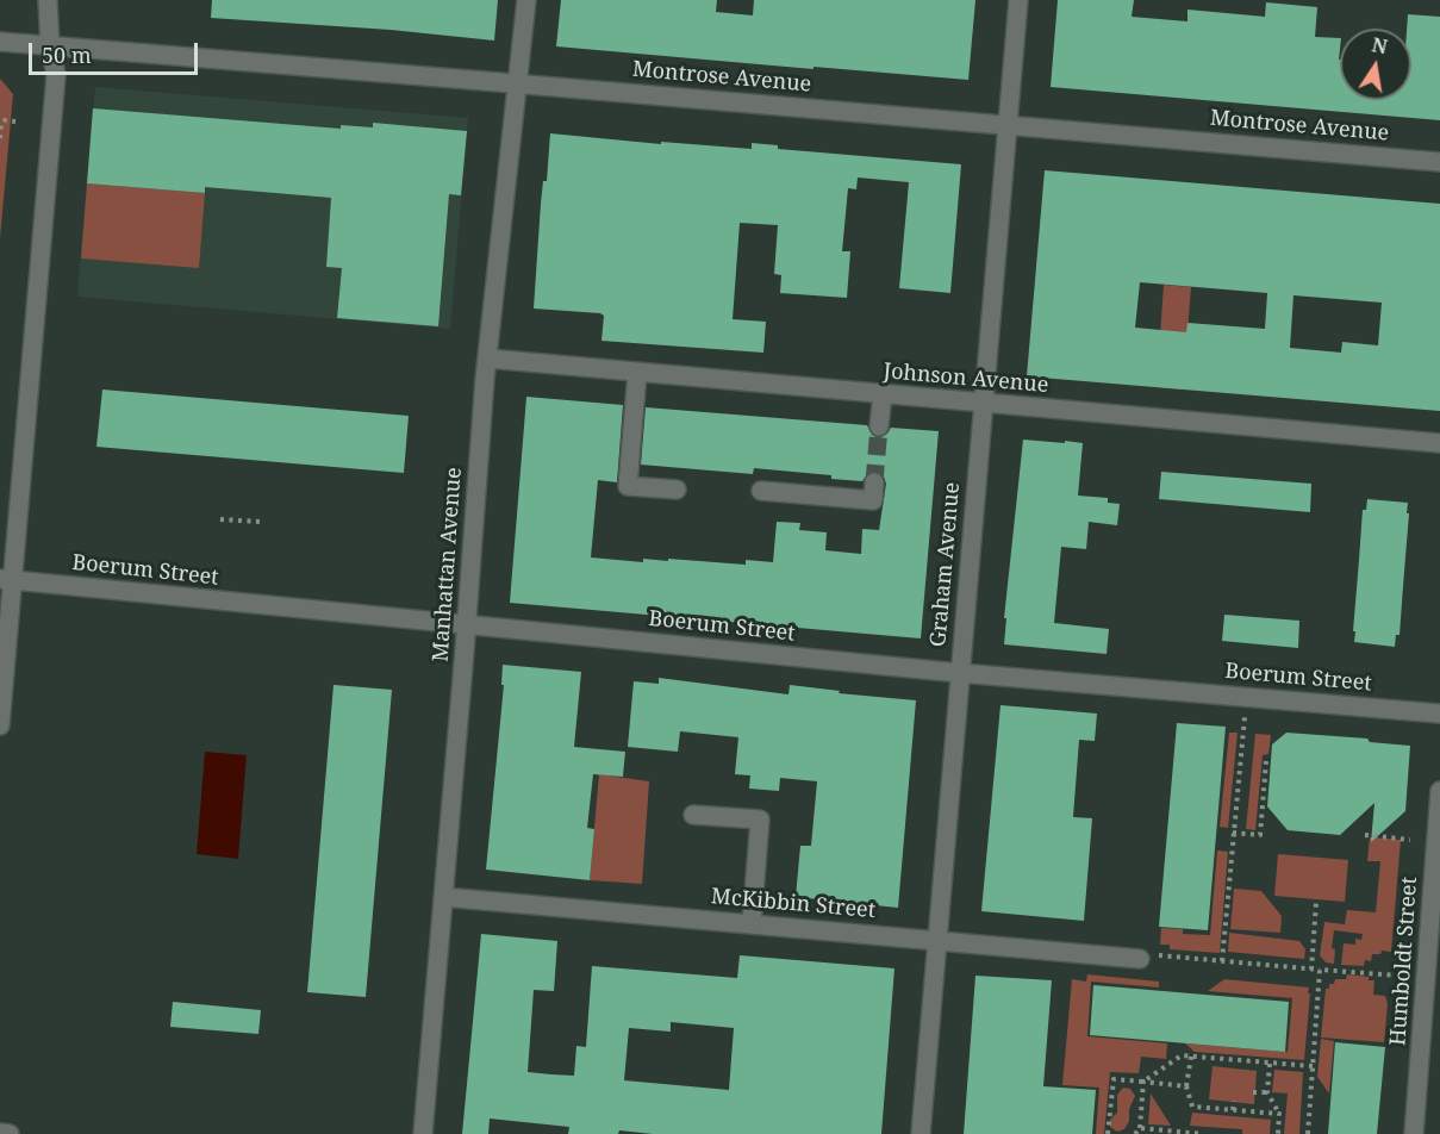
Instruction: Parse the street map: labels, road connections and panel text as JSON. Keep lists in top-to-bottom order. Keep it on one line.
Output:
{"streets":{"street":["Montrose Avenue","Johnson Avenue","Manhattan Avenue","Graham Avenue","Boerum Street","McKibbin Street","Humboldt Street"]},"crossings":[["Montrose Avenue","Manhattan Avenue"],["Montrose Avenue","Graham Avenue"],["Johnson Avenue","Manhattan Avenue"],["Johnson Avenue","Graham Avenue"],["Manhattan Avenue","Boerum Street"],["Manhattan Avenue","McKibbin Street"],["Graham Avenue","Boerum Street"],["Graham Avenue","McKibbin Street"]],"scale_bar":"50 m","north":"top"}
